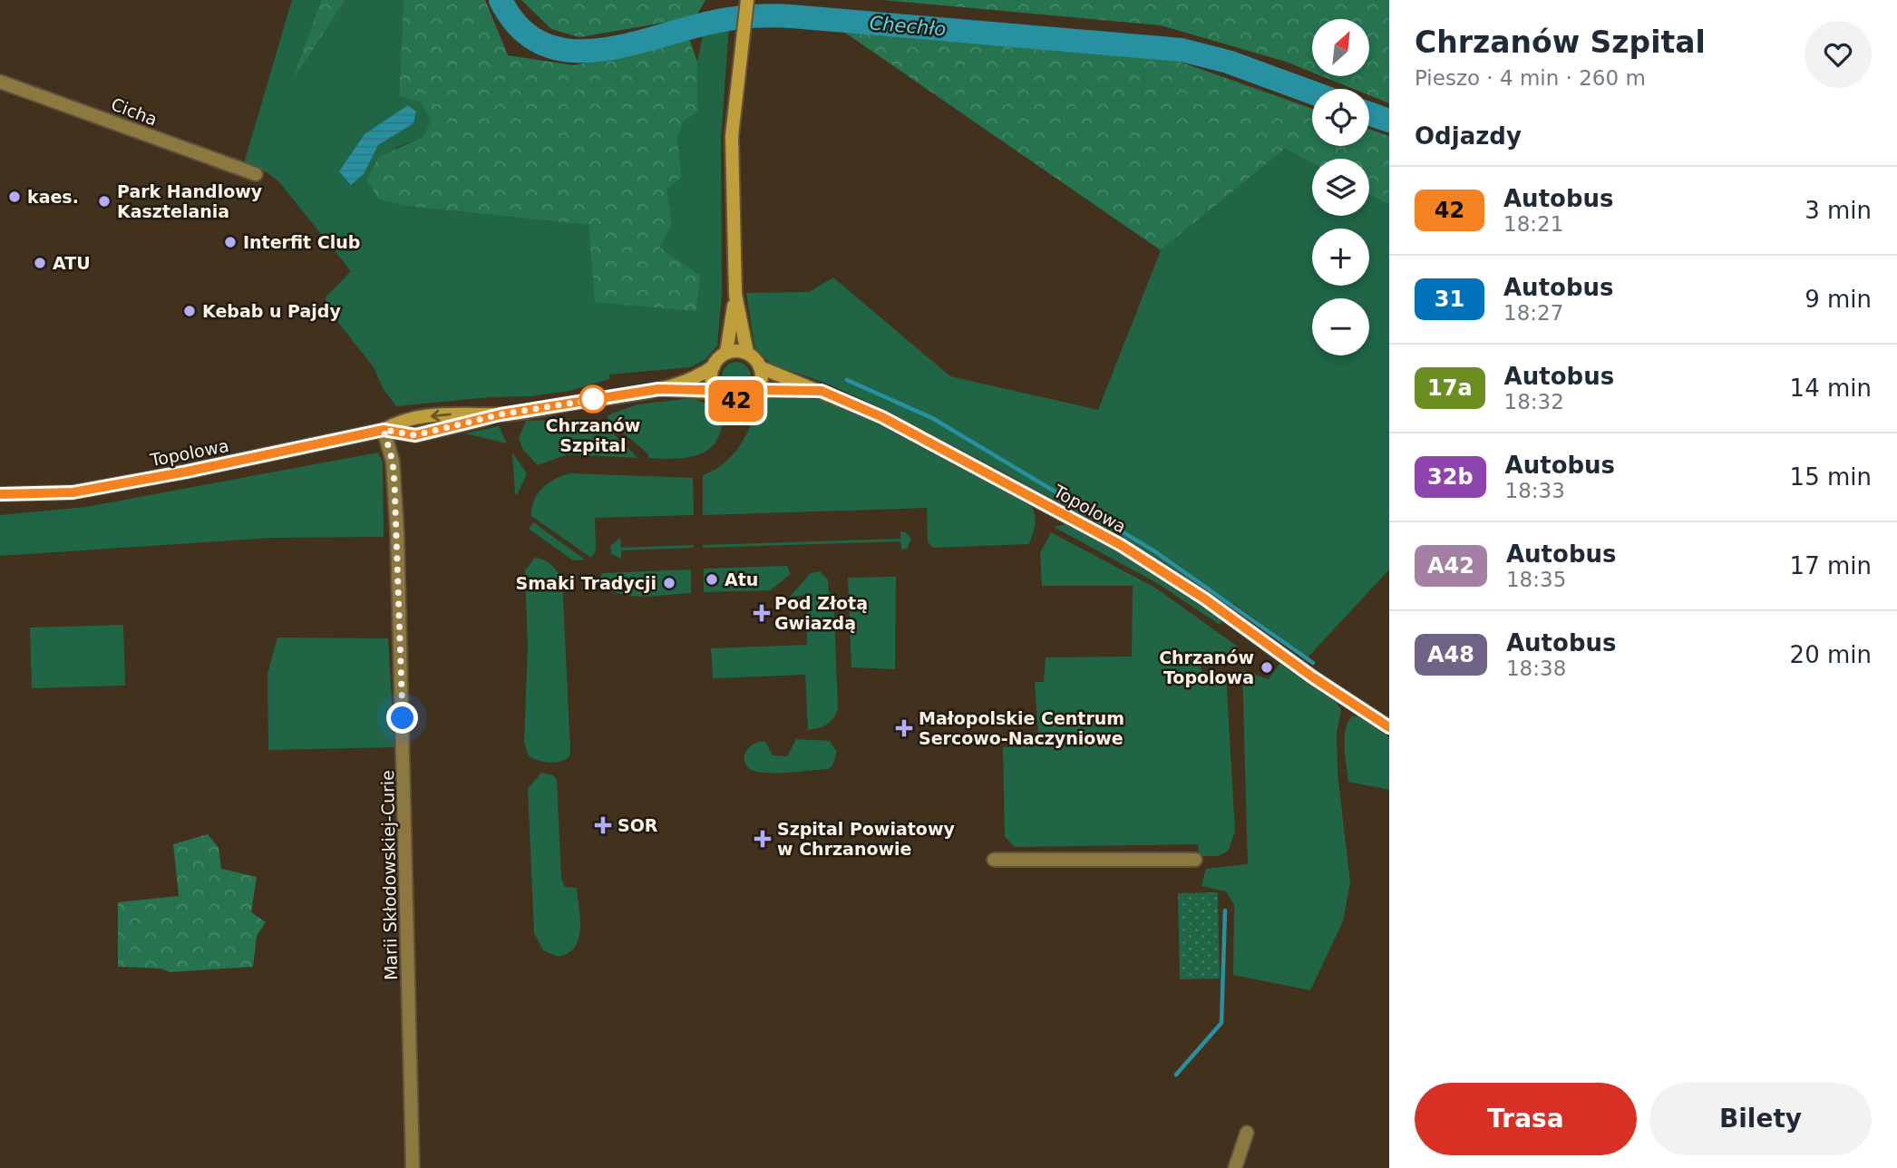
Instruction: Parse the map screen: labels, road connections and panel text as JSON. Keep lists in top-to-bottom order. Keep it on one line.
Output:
{"streets":{"main road":["Topolowa"],"street":["Cicha","Marii Skłodowskiej-Curie"]},"crossings":[["Topolowa","Marii Skłodowskiej-Curie"]],"water":["Chechło"],"places":{"other":["kaes.","Park Handlowy Kasztelania","Interfit Club","ATU","Kebab u Pajdy","Chrzanów Szpital","Atu","Smaki Tradycji","Chrzanów Topolowa"],"health":["Pod Złotą Gwiazdą","Małopolskie Centrum Sercowo-Naczyniowe","SOR","Szpital Powiatowy w Chrzanowie"]},"lines":["bus line 42"],"north":"top right","page":{"on_map":"42","heading":[["Chrzanów Szpital","Pieszo · 4 min · 260 m"],"Odjazdy"],"map_buttons":["+","−"],"list":[{"mark":"42","name":"Autobus","note":"18:21","value":"3 min"},{"mark":"31","name":"Autobus","note":"18:27","value":"9 min"},{"mark":"17a","name":"Autobus","note":"18:32","value":"14 min"},{"mark":"32b","name":"Autobus","note":"18:33","value":"15 min"},{"mark":"A42","name":"Autobus","note":"18:35","value":"17 min"},{"mark":"A48","name":"Autobus","note":"18:38","value":"20 min"}],"buttons":["Trasa","Bilety"]}}
